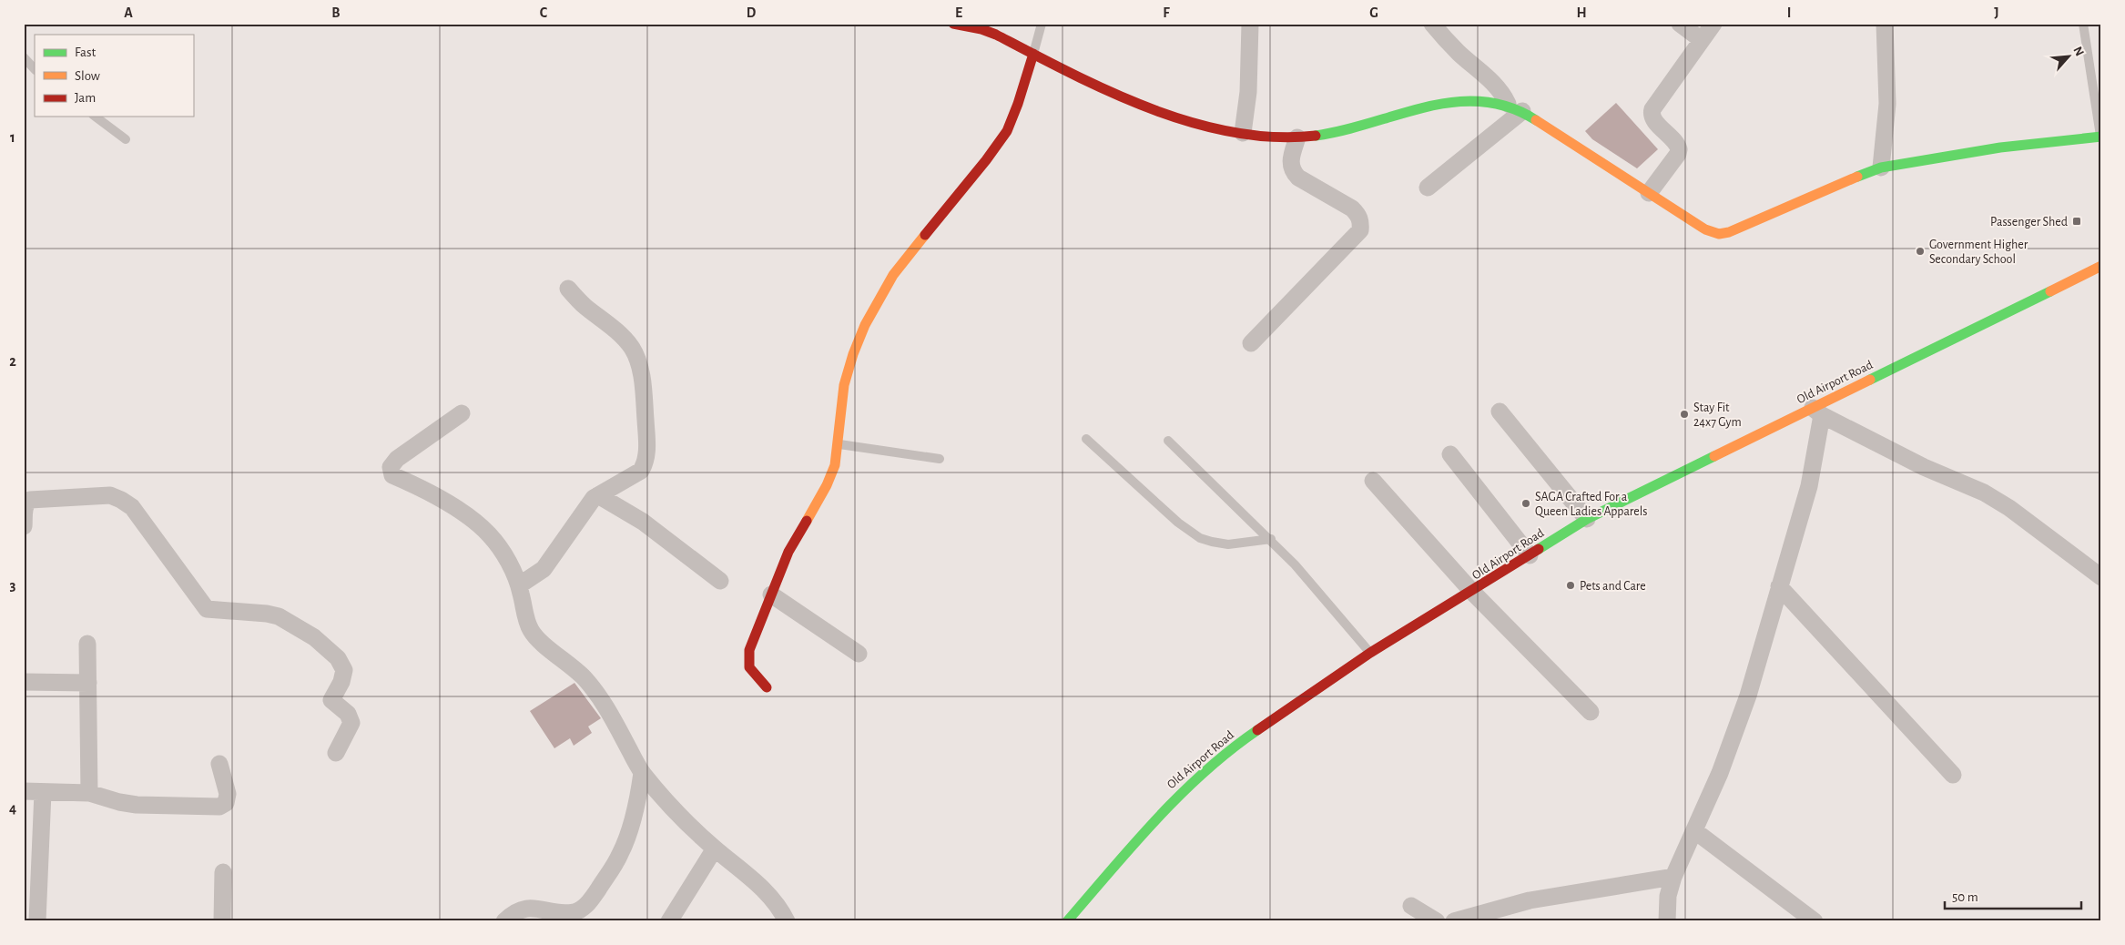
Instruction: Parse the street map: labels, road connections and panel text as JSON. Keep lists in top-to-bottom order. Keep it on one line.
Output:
{"streets":{"street":["Old Airport Road"]},"places":{"transit":["Passenger Shed"],"other":["Government Higher Secondary School","Stay Fit 24x7 Gym","SAGA Crafted For a Queen Ladies Apparels","Pets and Care"]},"legend":["Fast","Slow","Jam"],"scale_bar":"50 m","north":"top right","grid":{"columns":["A","B","C","D","E","F","G","H","I","J"],"rows":["1","2","3","4"]}}
